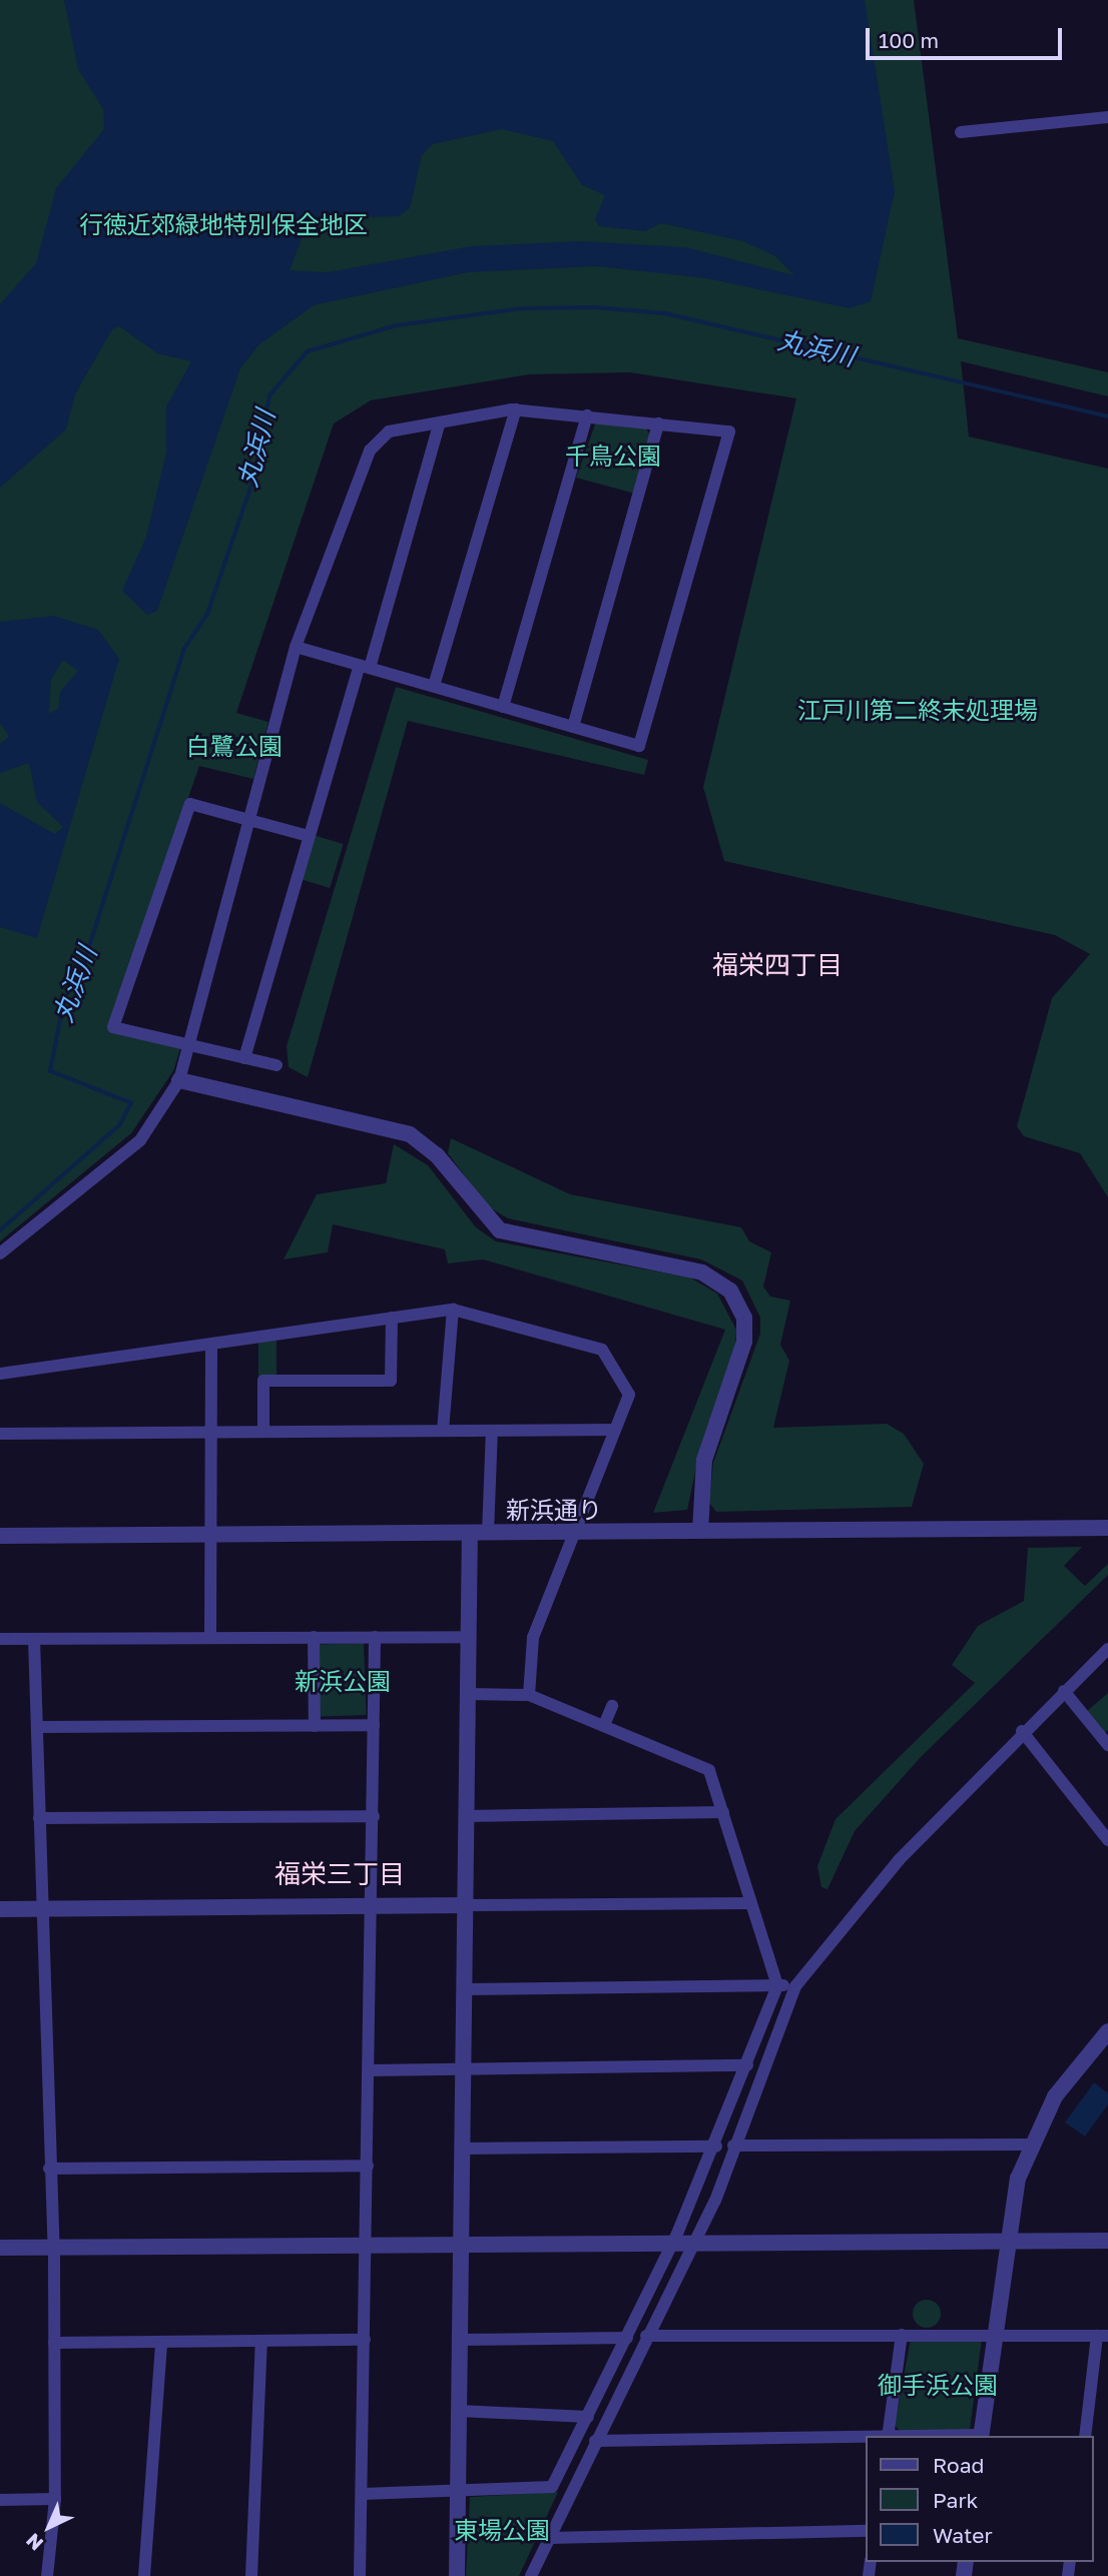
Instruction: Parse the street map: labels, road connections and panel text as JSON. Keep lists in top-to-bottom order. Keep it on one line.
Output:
{"streets":{"street":["新浜通り"]},"districts":["福栄四丁目","福栄三丁目"],"water":["丸浜川"],"parks":["行徳近郊緑地特別保全地区","千鳥公園","江戸川第二終末処理場","白鷺公園","新浜公園","御手浜公園","東場公園"],"legend":["Road","Park","Water"],"scale_bar":"100 m","north":"bottom left"}
